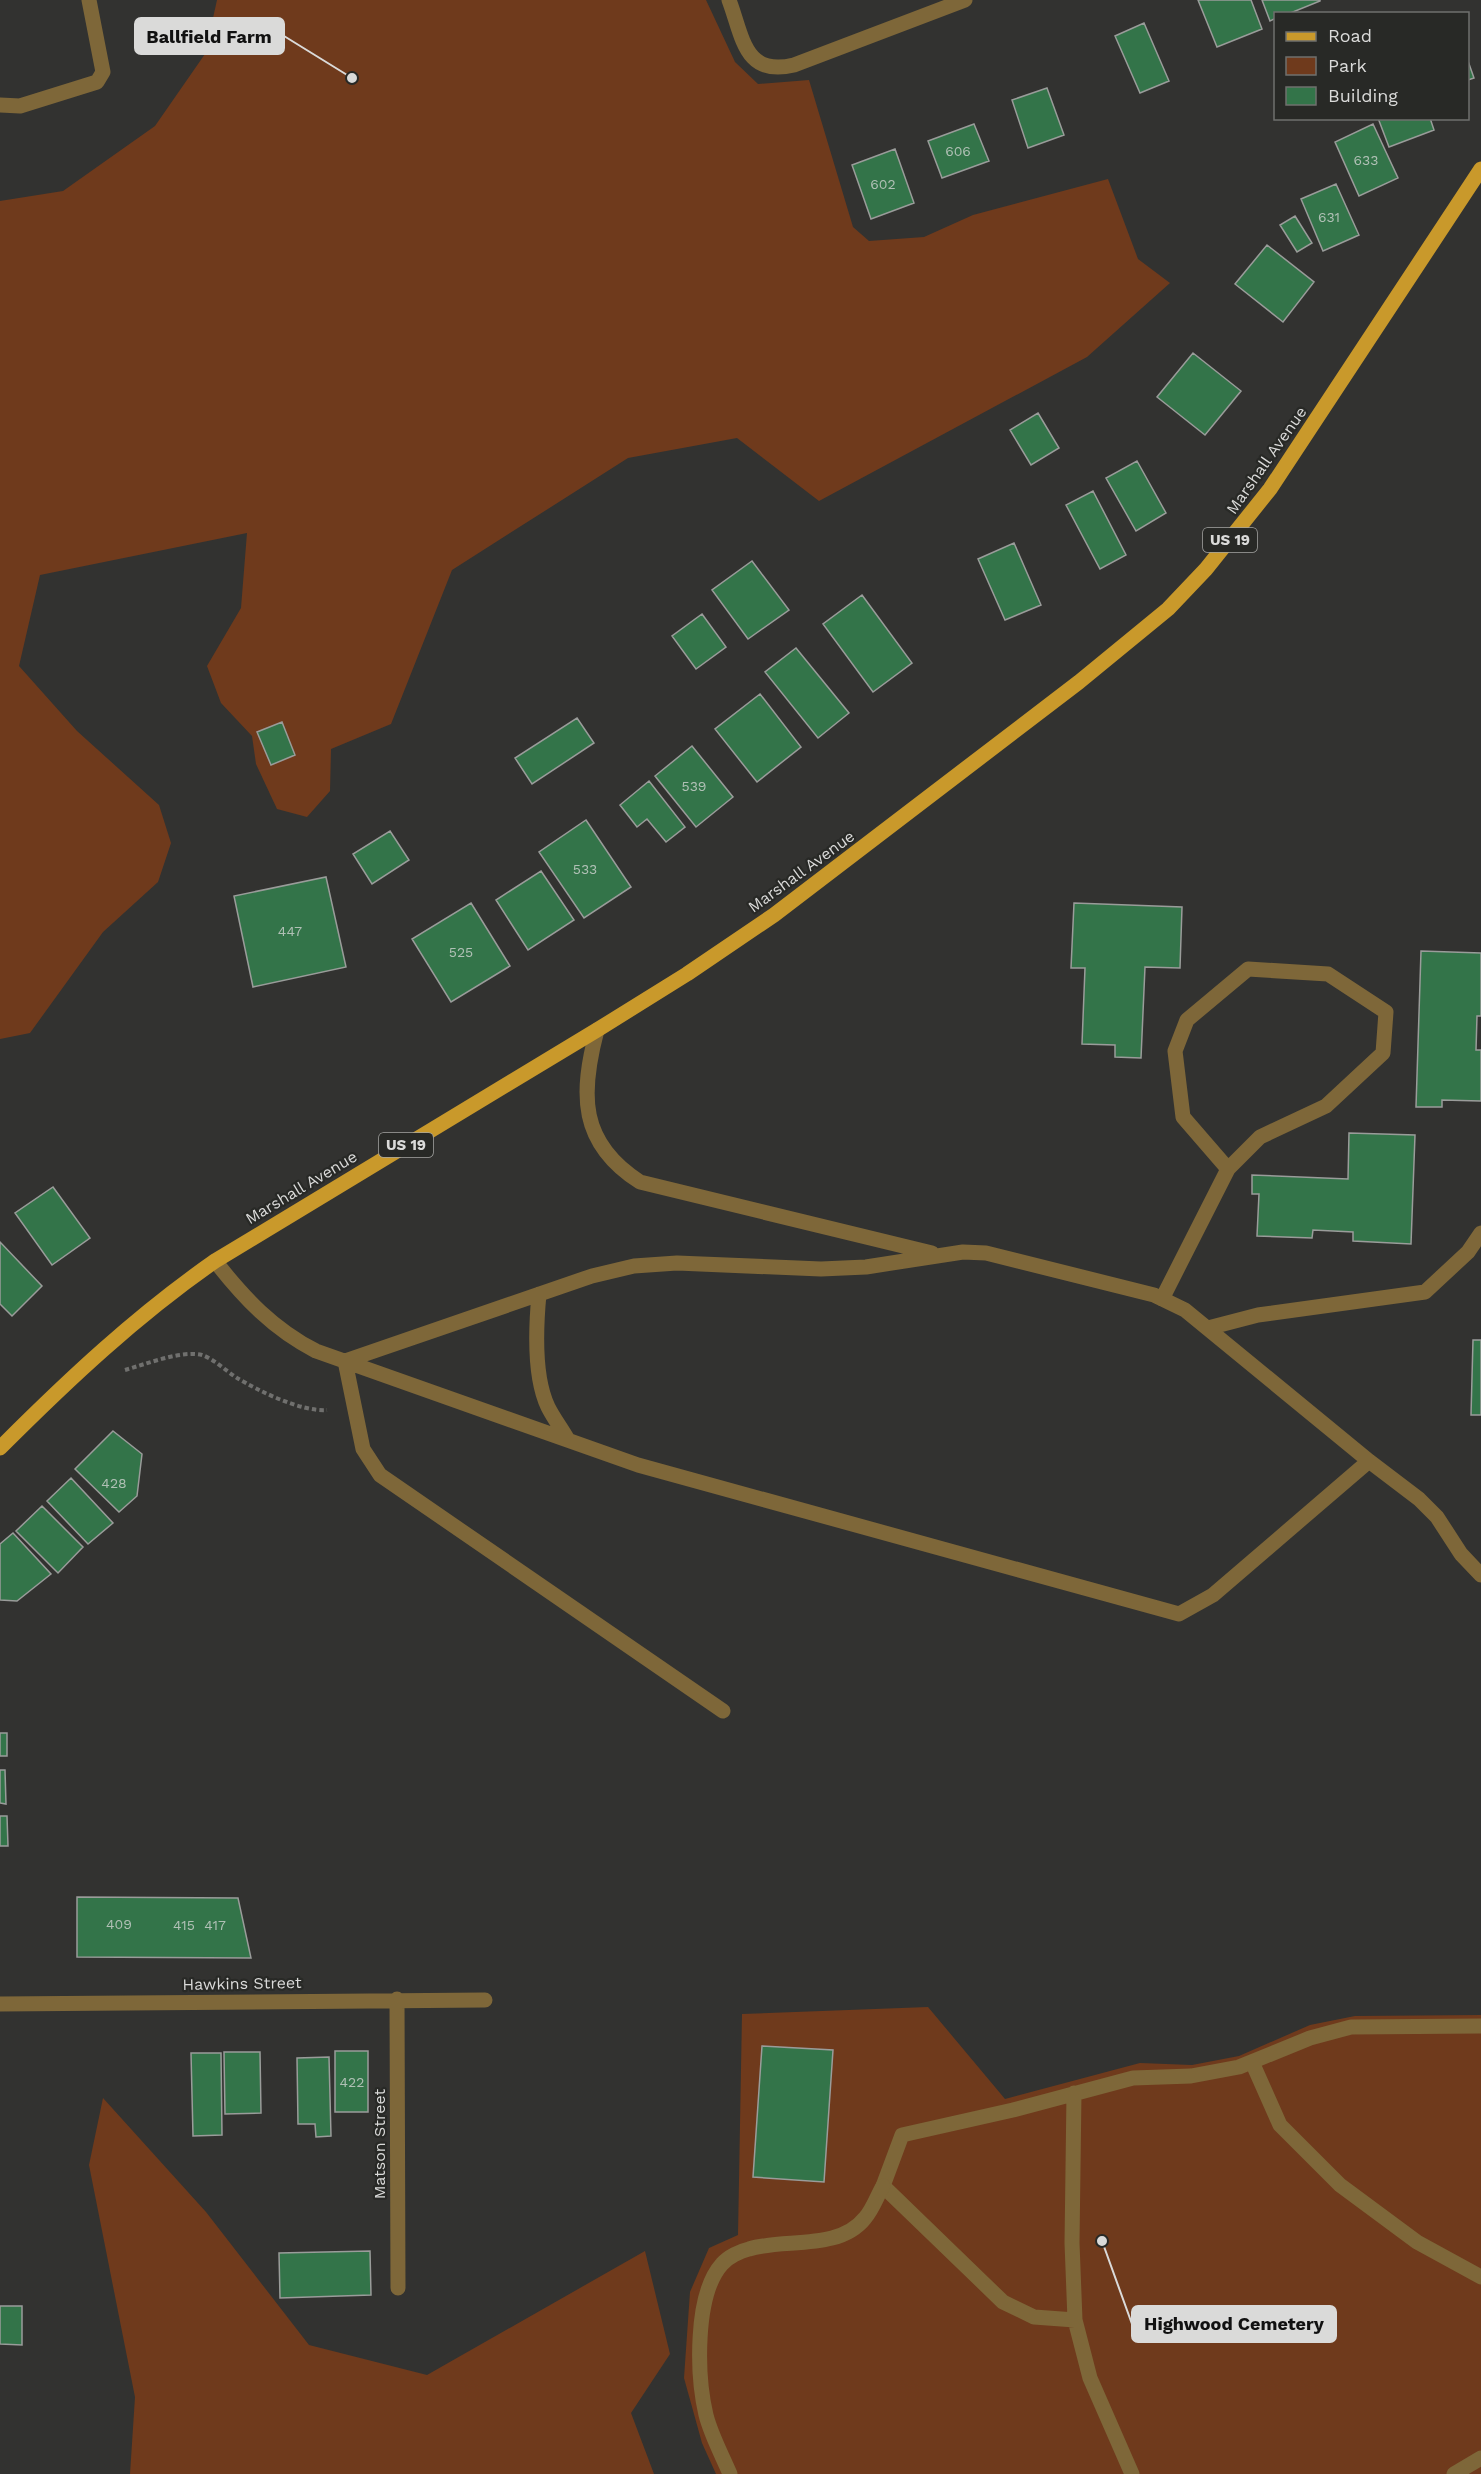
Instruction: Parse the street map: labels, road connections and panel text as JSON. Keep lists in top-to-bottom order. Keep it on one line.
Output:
{"streets":{"main road":["Marshall Avenue","US 19"],"street":["Hawkins Street","Matson Street"]},"crossings":[["Hawkins Street","Matson Street"]],"places":["Ballfield Farm","Highwood Cemetery"],"house_numbers":["606","633","602","631","539","533","447","525","428","409","415","417","422"],"legend":["Road","Park","Building"]}
